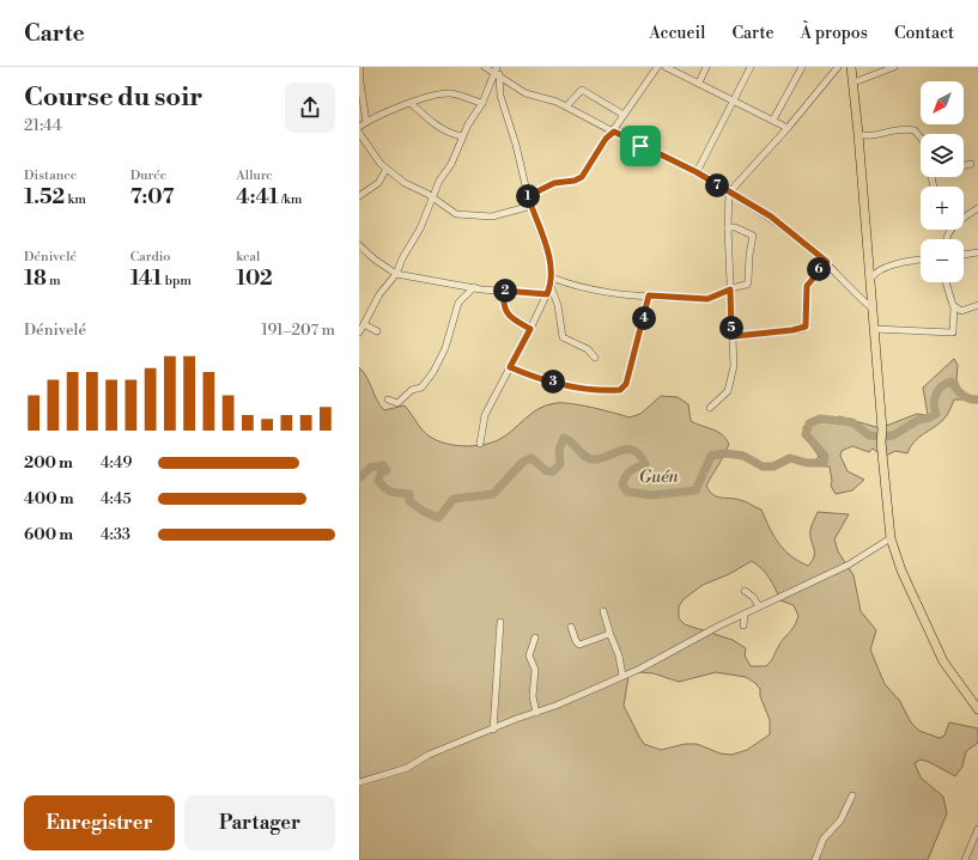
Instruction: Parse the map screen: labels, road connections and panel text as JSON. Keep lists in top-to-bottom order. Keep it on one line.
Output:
{"water":["Guén"],"north":"bottom left","page":{"header":"Carte","nav":["Accueil","Carte","À propos","Contact"],"heading":["Course du soir","21:44"],"map_buttons":["+","−"],"stats":[["Distance","1.52 km"],["Durée","7:07"],["Allure","4:41 /km"],["Dénivelé","18 m"],["Cardio","141 bpm"],["kcal","102"]],"pins":["7","1","6","2","4","5","3"],"chart":["Dénivelé","191–207 m"],"list":[{"name":"200 m","note":"4:49"},{"name":"400 m","note":"4:45"},{"name":"600 m","note":"4:33"}],"buttons":["Enregistrer","Partager"]}}
